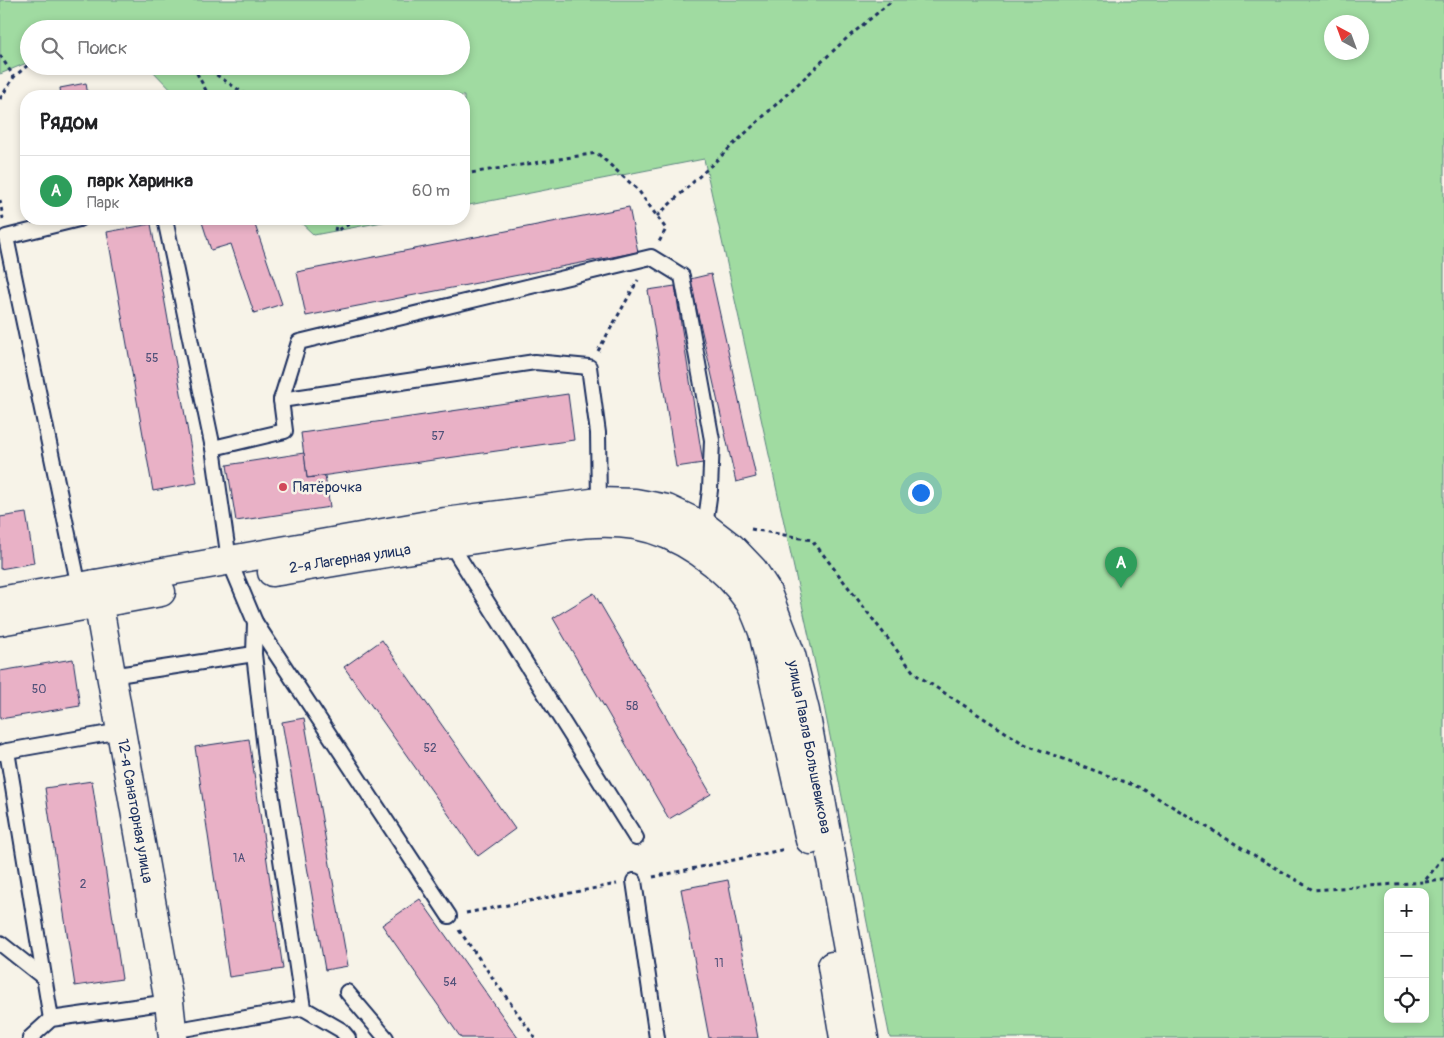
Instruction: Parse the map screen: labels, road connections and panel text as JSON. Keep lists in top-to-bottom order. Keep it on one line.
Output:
{"streets":{"main road":["2-я Лагерная улица","улица Павла Большевикова","12-я Санаторная улица"]},"crossings":[["2-я Лагерная улица","улица Павла Большевикова"],["2-я Лагерная улица","12-я Санаторная улица"]],"places":["Пятёрочка"],"house_numbers":["55","57","50","58","52","1А","2","11","54"],"north":"top left","page":{"search":"Поиск","heading":"Рядом","list":[{"mark":"A","name":"парк Харинка","note":"Парк","value":"60 m"}],"pins":"A","map_buttons":["+","−"]}}
